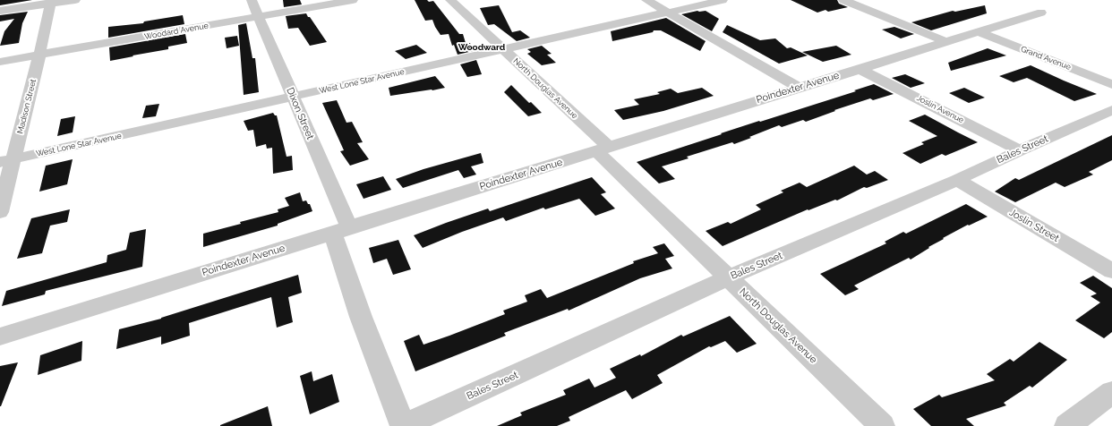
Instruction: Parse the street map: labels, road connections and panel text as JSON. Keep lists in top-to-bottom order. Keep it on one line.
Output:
{"streets":{"street":["Woodard Avenue","Grand Avenue","West Lone Star Avenue","Poindexter Avenue","North Douglas Avenue","Madison Street","Joslin Avenue","Dixon Street","Bales Street","Joslin Street"]},"crossings":[["Woodard Avenue","Madison Street"],["Woodard Avenue","Dixon Street"],["Grand Avenue","Poindexter Avenue"],["West Lone Star Avenue","North Douglas Avenue"],["West Lone Star Avenue","Madison Street"],["West Lone Star Avenue","Dixon Street"],["Poindexter Avenue","North Douglas Avenue"],["Poindexter Avenue","Joslin Avenue"],["Poindexter Avenue","Dixon Street"],["North Douglas Avenue","Bales Street"],["Joslin Avenue","Bales Street"],["Dixon Street","Bales Street"],["Bales Street","Joslin Street"]],"districts":["Woodward"]}
